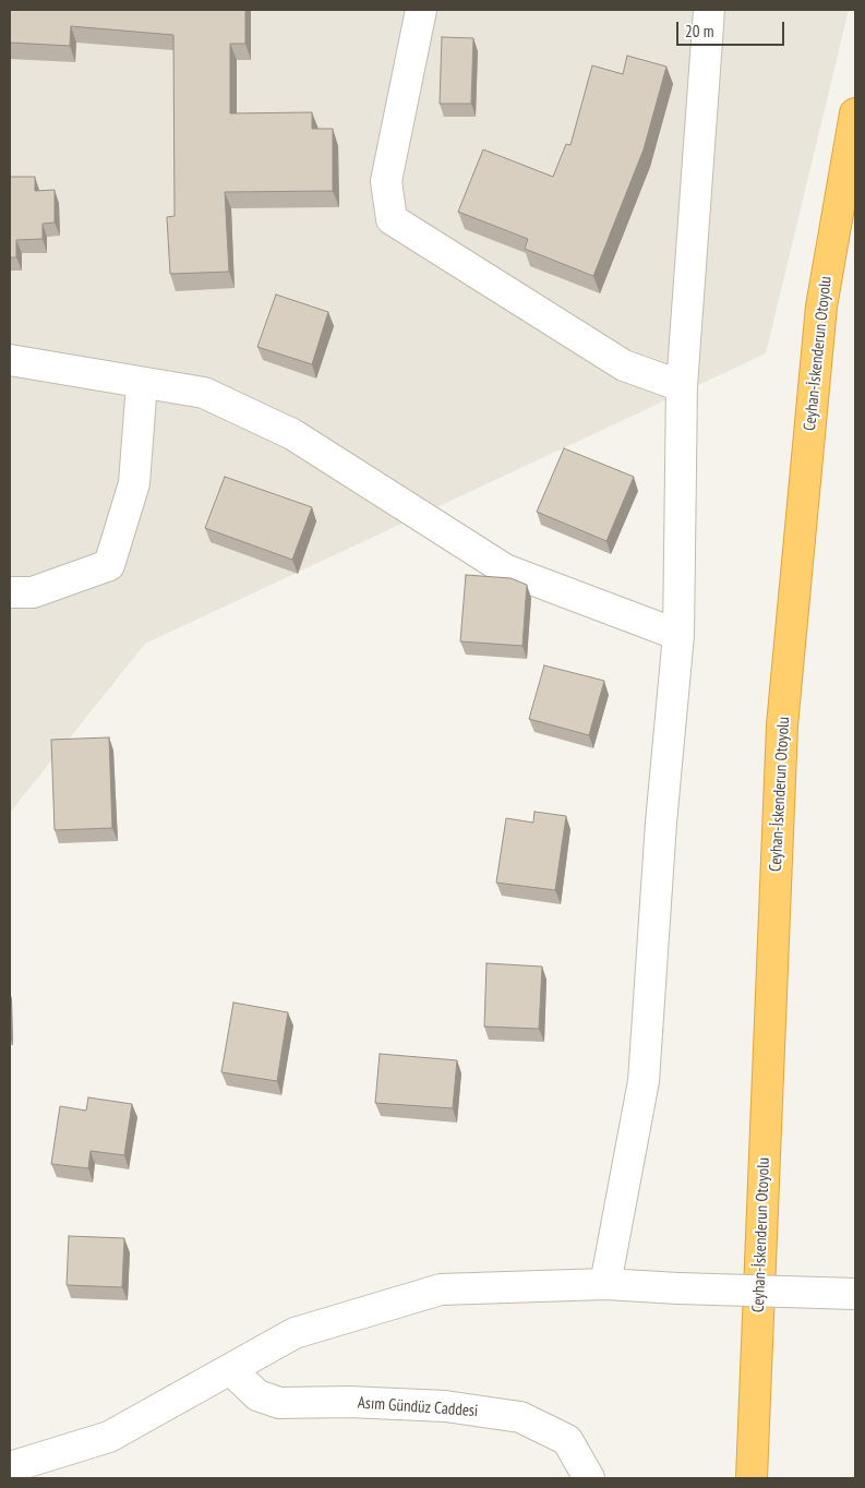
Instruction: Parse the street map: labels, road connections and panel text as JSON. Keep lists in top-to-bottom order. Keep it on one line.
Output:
{"streets":{"highway":["Ceyhan-İskenderun Otoyolu"],"street":["Asım Gündüz Caddesi"]},"scale_bar":"20 m"}
